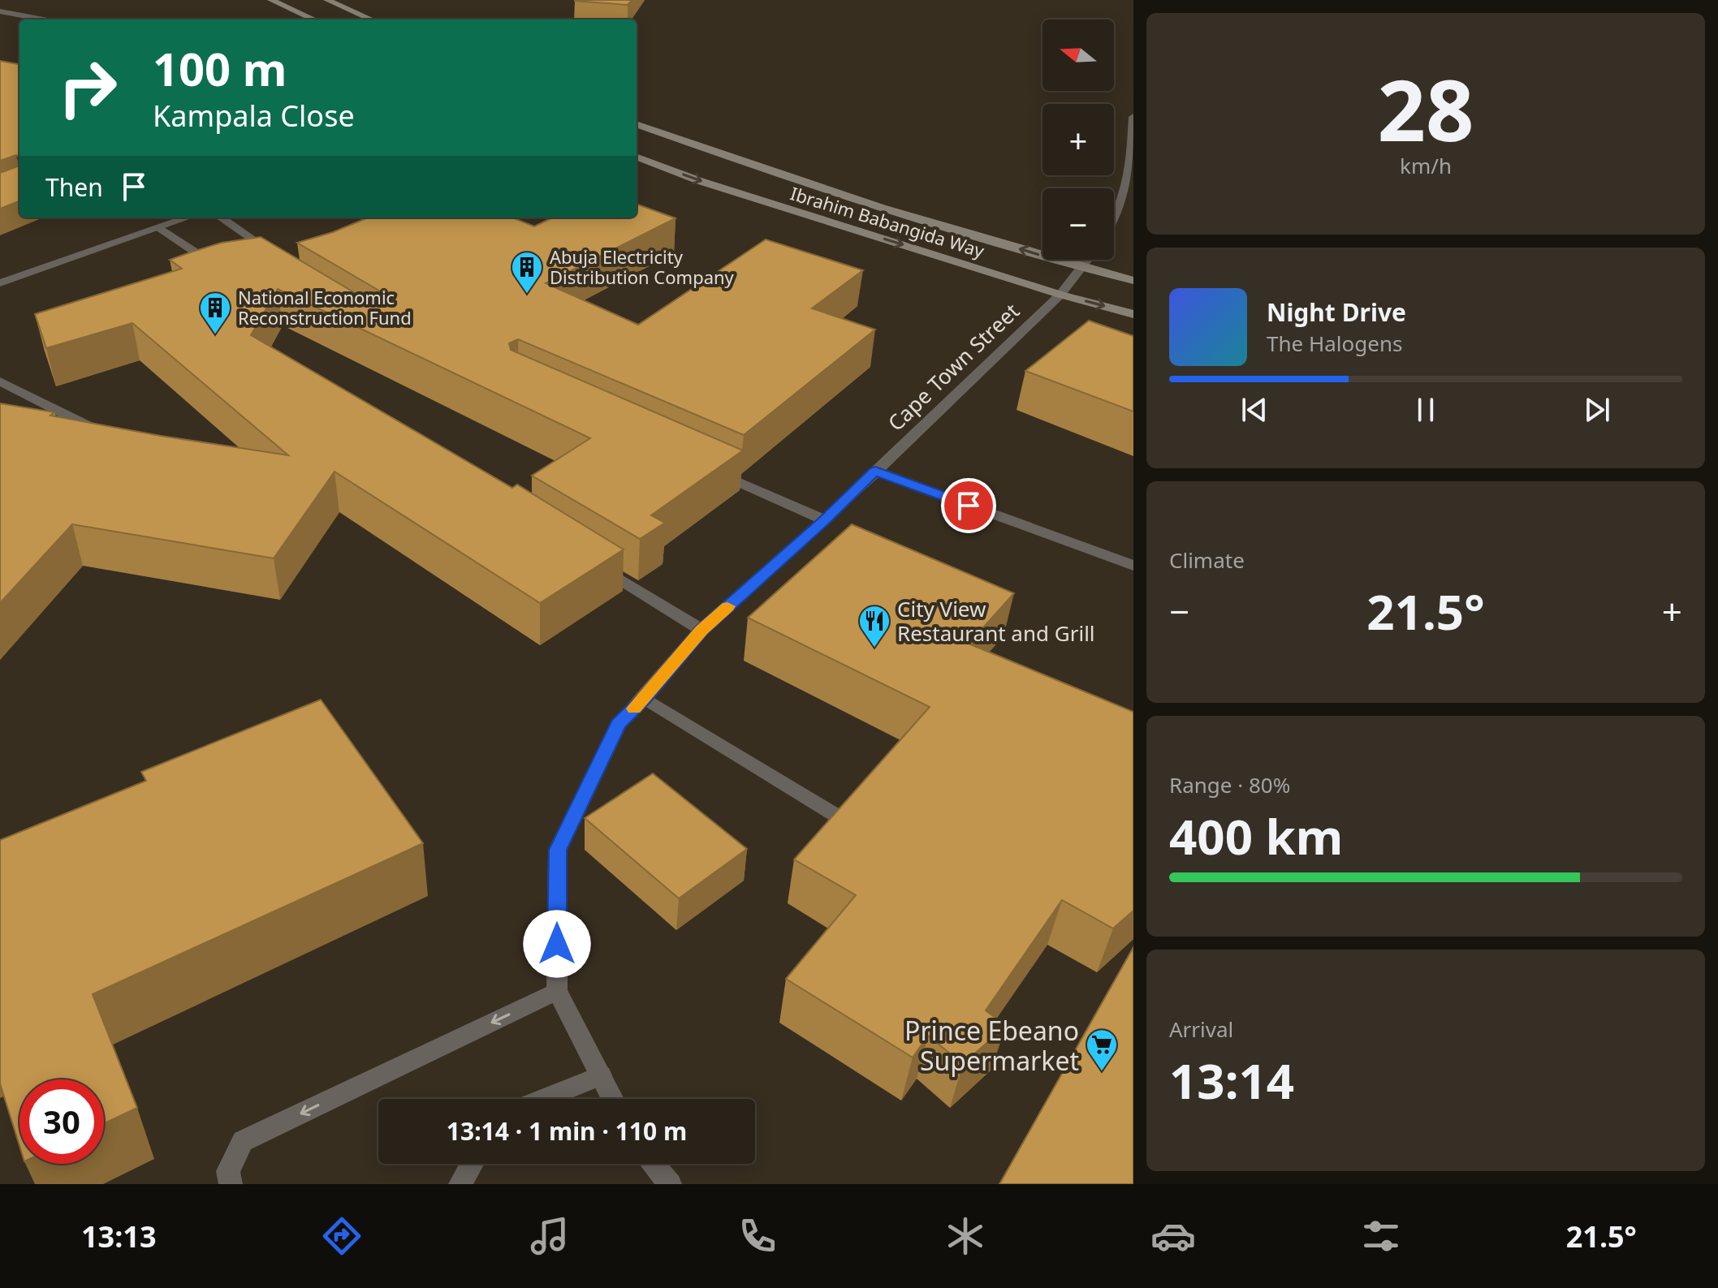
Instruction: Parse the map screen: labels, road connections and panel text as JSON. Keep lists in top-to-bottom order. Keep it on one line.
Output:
{"streets":{"main road":["Ibrahim Babangida Way"],"street":["Cape Town Street"]},"crossings":[["Ibrahim Babangida Way","Cape Town Street"]],"places":{"building":["Abuja Electricity Distribution Company","National Economic Reconstruction Fund"],"restaurant":["City View Restaurant and Grill"],"supermarket":["Prince Ebeano Supermarket"]},"north":"left","page":{"tile":[["28","km/h"],"Climate",["Range · 80%","400 km"],["Arrival","13:14"]],"map_buttons":["+","−"],"turn":["100 m","Kampala Close"],"then":"Then","song":["Night Drive","The Halogens"],"heat":["−","21.5°","+"],"limit":"30","trip":"13:14 · 1 min · 110 m","tabs":["13:13","21.5°"]}}
